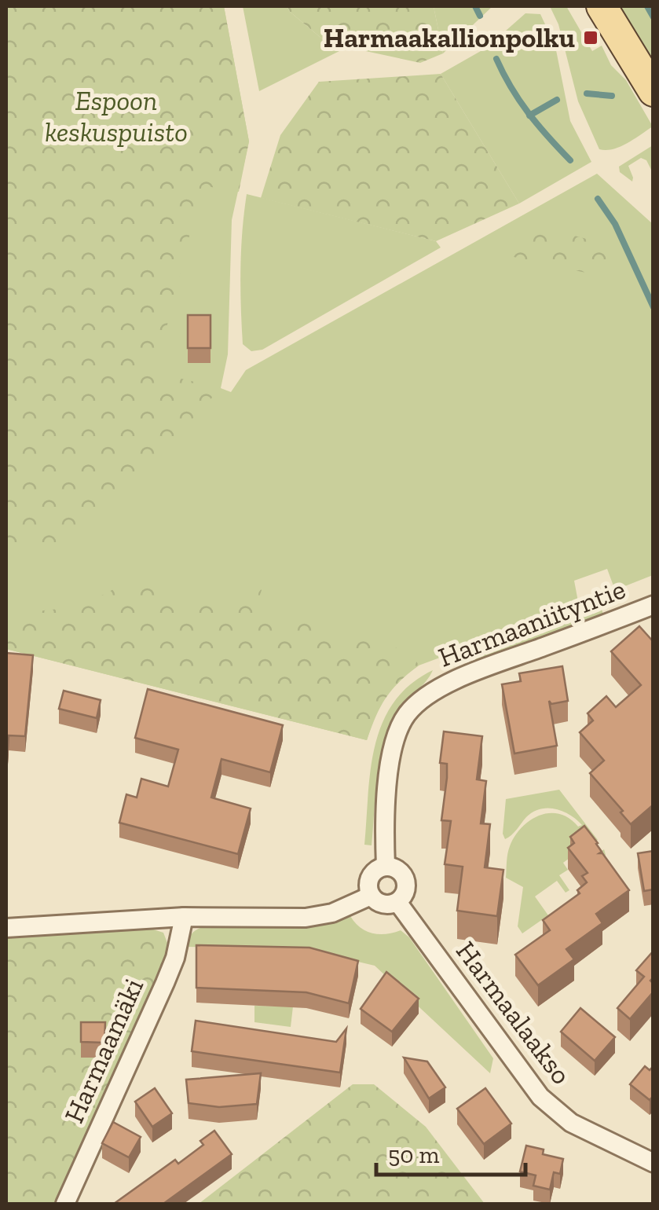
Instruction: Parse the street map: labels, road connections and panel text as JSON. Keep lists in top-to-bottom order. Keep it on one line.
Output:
{"streets":{"street":["Harmaaniityntie","Harmaalaakso","Harmaamäki"]},"crossings":[["Harmaaniityntie","Harmaalaakso"]],"parks":["Espoon keskuspuisto"],"places":{"transit":["Harmaakallionpolku"]},"scale_bar":"50 m"}
